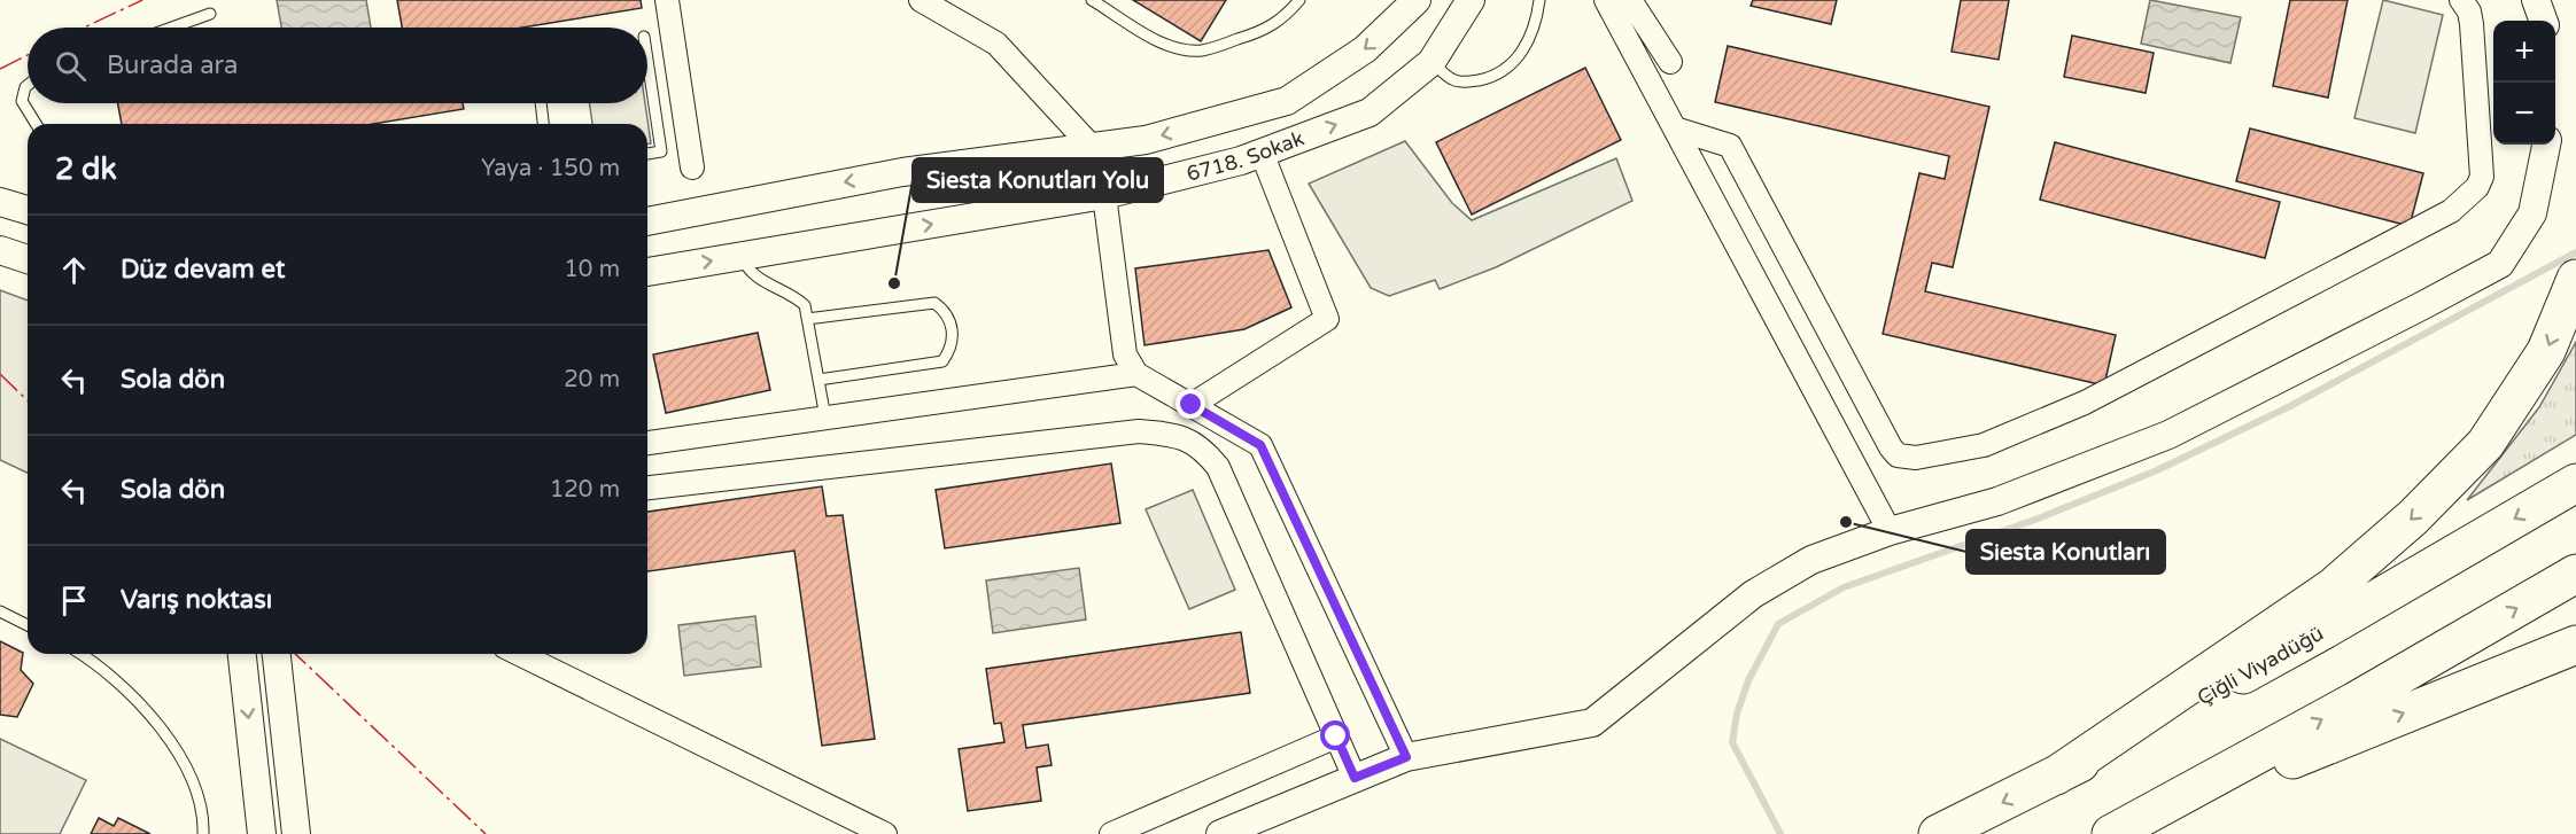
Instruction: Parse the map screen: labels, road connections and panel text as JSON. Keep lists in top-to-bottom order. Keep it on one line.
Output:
{"streets":{"highway":["Çiğli Viyadüğü"],"street":["6718. Sokak"]},"places":["Siesta Konutları Yolu","Siesta Konutları"],"page":{"map_buttons":["+","−"],"search":"Burada ara","heading":["2 dk","Yaya · 150 m"],"list":[["Düz devam et","10 m"],["Sola dön","20 m"],["Sola dön","120 m"],"Varış noktası"]}}
